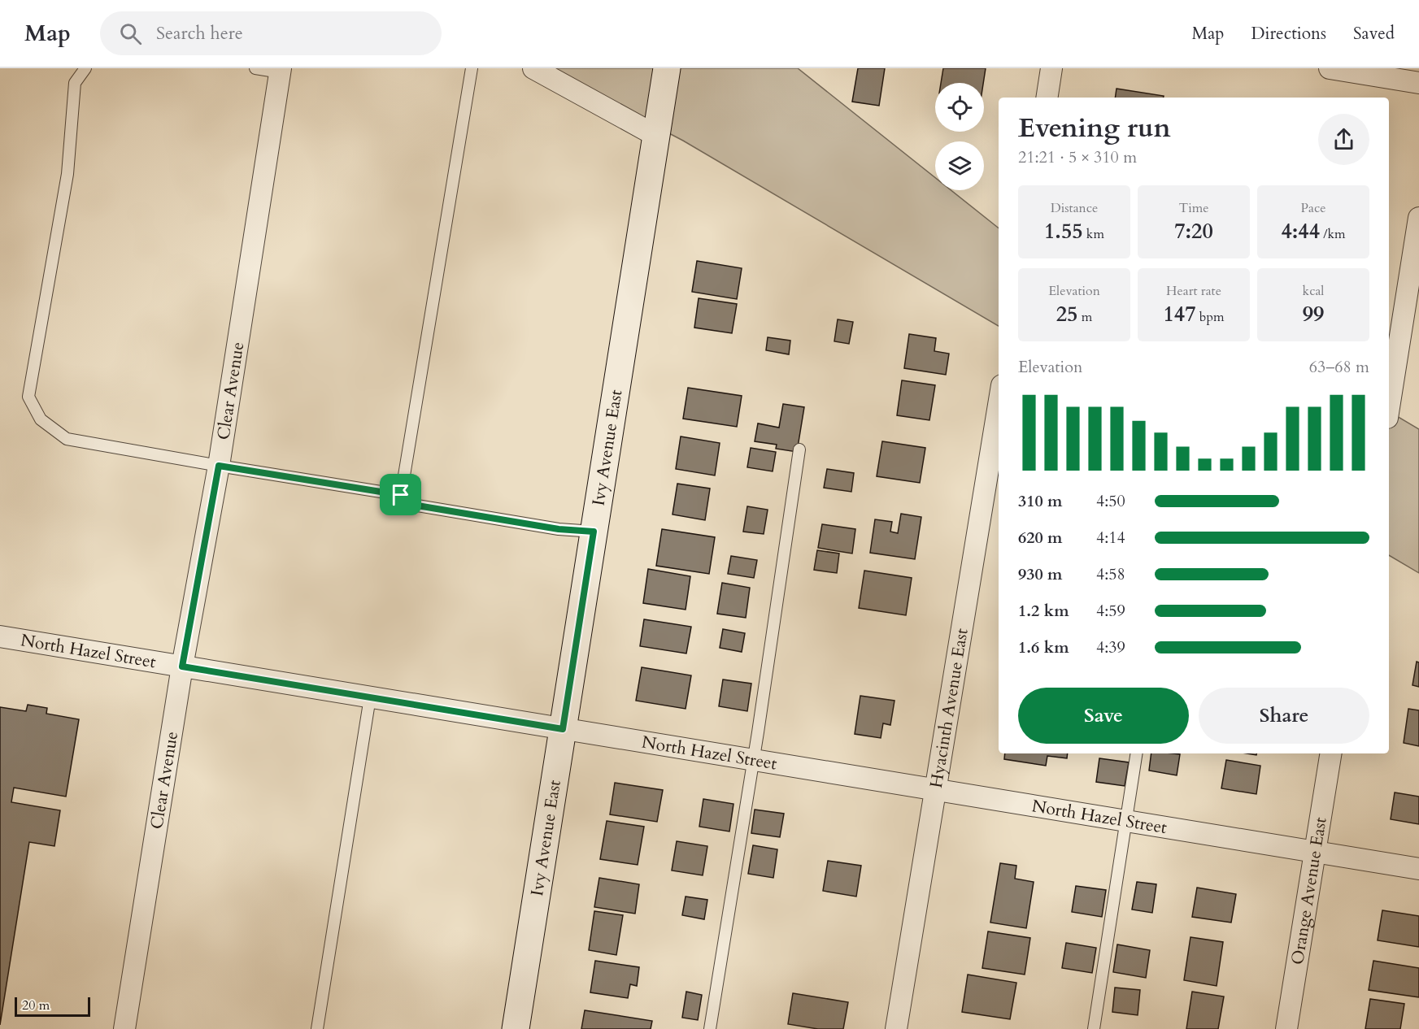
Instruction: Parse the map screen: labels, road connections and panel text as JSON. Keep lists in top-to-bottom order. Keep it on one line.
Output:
{"streets":{"street":["Clear Avenue","Ivy Avenue East","North Hazel Street","Hyacinth Avenue East","Orange Avenue East"]},"crossings":[["Clear Avenue","North Hazel Street"],["Ivy Avenue East","North Hazel Street"],["North Hazel Street","Hyacinth Avenue East"],["North Hazel Street","Orange Avenue East"]],"scale_bar":"20 m","page":{"header":"Map","search":"Search here","nav":["Map","Directions","Saved"],"heading":["Evening run","21:21 · 5 × 310 m"],"stats":[["Distance","1.55 km"],["Time","7:20"],["Pace","4:44 /km"],["Elevation","25 m"],["Heart rate","147 bpm"],["kcal","99"]],"chart":["Elevation","63–68 m"],"list":[{"name":"310 m","note":"4:50"},{"name":"620 m","note":"4:14"},{"name":"930 m","note":"4:58"},{"name":"1.2 km","note":"4:59"},{"name":"1.6 km","note":"4:39"}],"buttons":["Save","Share"],"scale":"20 m"}}
